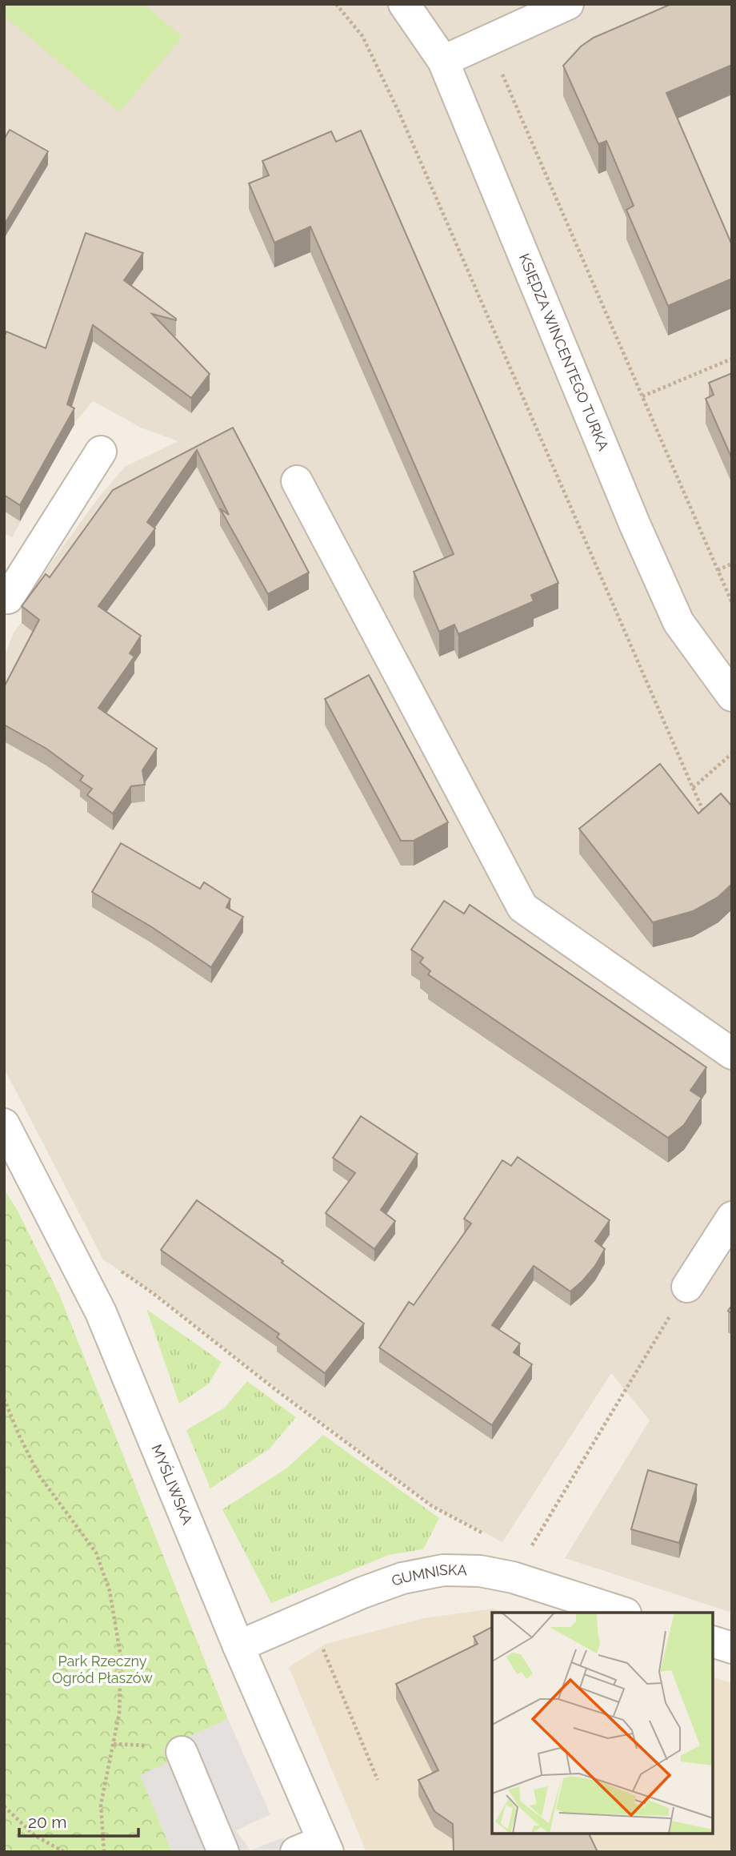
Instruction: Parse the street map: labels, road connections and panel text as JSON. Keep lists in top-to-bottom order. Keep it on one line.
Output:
{"streets":{"street":["KSIĘDZA WINCENTEGO TURKA","MYŚLIWSKA","GUMNISKA"]},"crossings":[["MYŚLIWSKA","GUMNISKA"]],"parks":["Park Rzeczny Ogród Płaszów"],"scale_bar":"20 m"}
